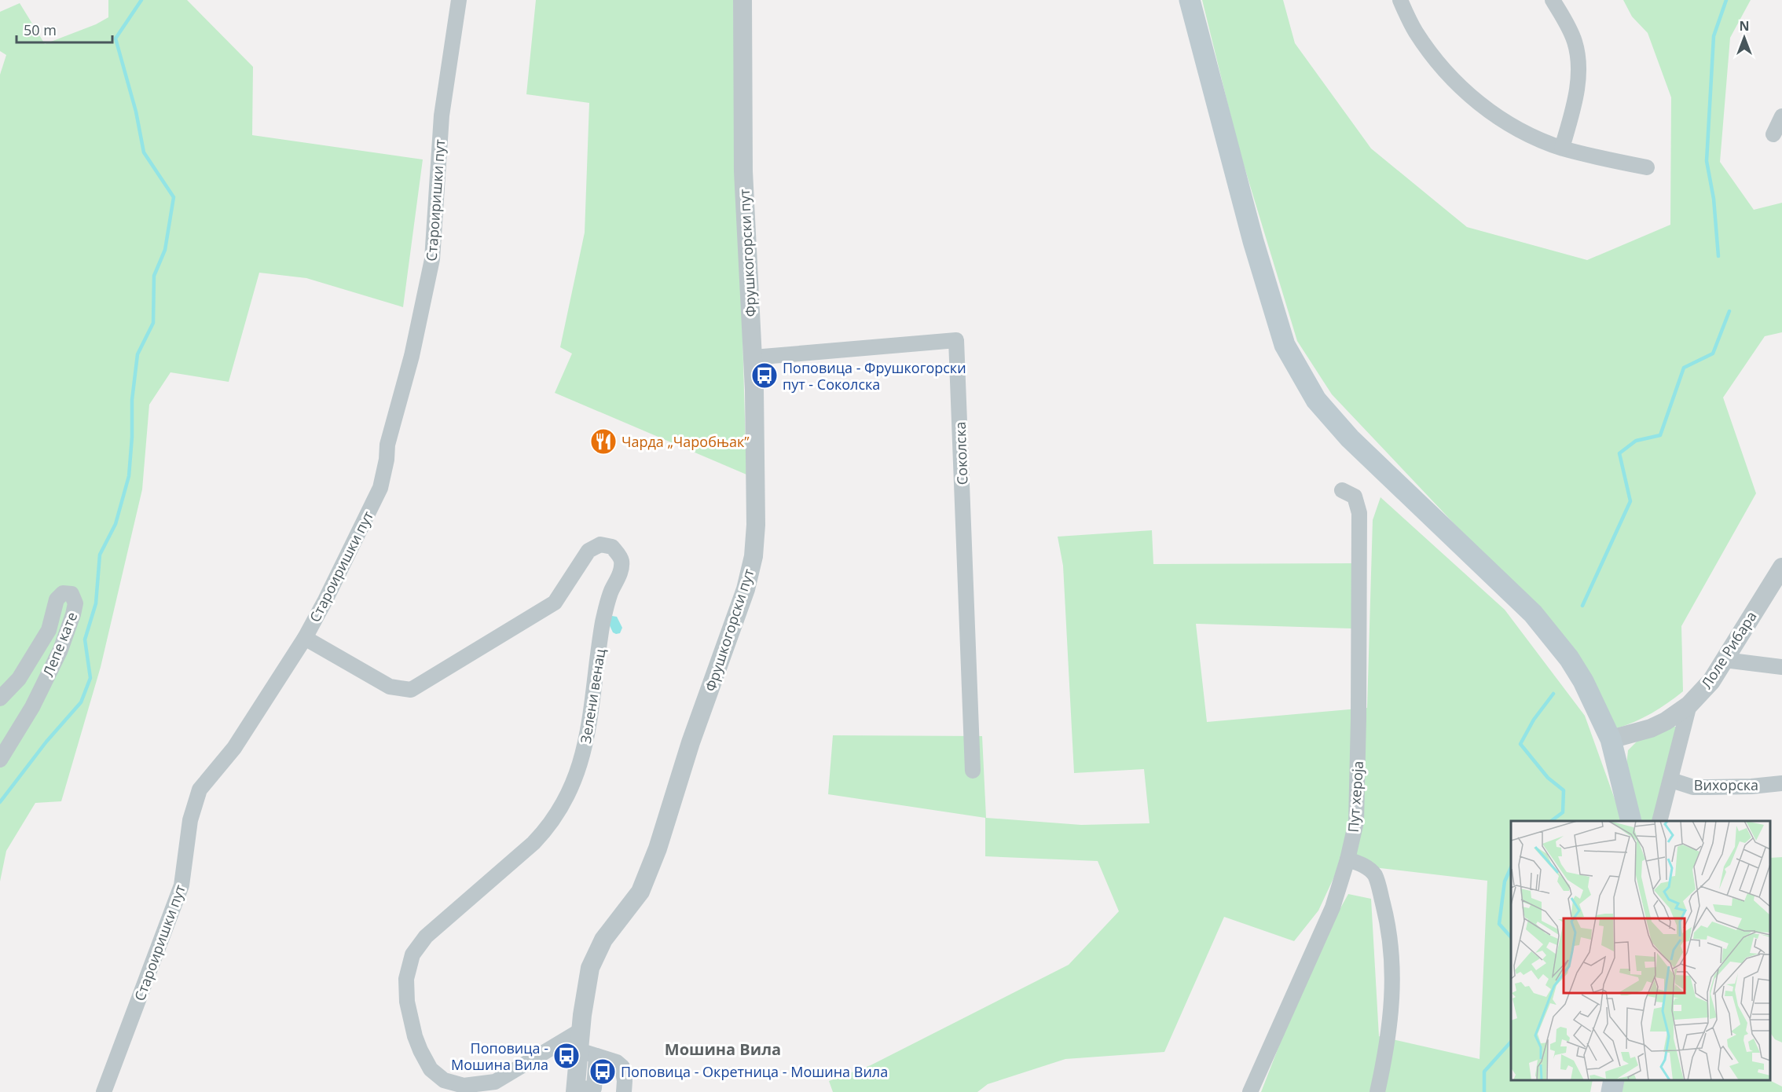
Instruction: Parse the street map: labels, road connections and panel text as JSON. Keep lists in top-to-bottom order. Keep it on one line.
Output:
{"streets":{"street":["Староиришки пут","Фрушкогорски пут","Соколска","Лепе кате","Лоле Рибара","Зелени венац","Вихорска","Пут хероја"]},"crossings":[["Староиришки пут","Зелени венац"],["Фрушкогорски пут","Соколска"],["Фрушкогорски пут","Зелени венац"]],"districts":["Мошина Вила"],"places":{"bus stop":["Поповица - Фрушкогорски пут - Соколска","Поповица - Мошина Вила","Поповица - Окретница - Мошина Вила"],"restaurant":["Чарда „Чаробњак”"]},"scale_bar":"50 m","north":"top"}
